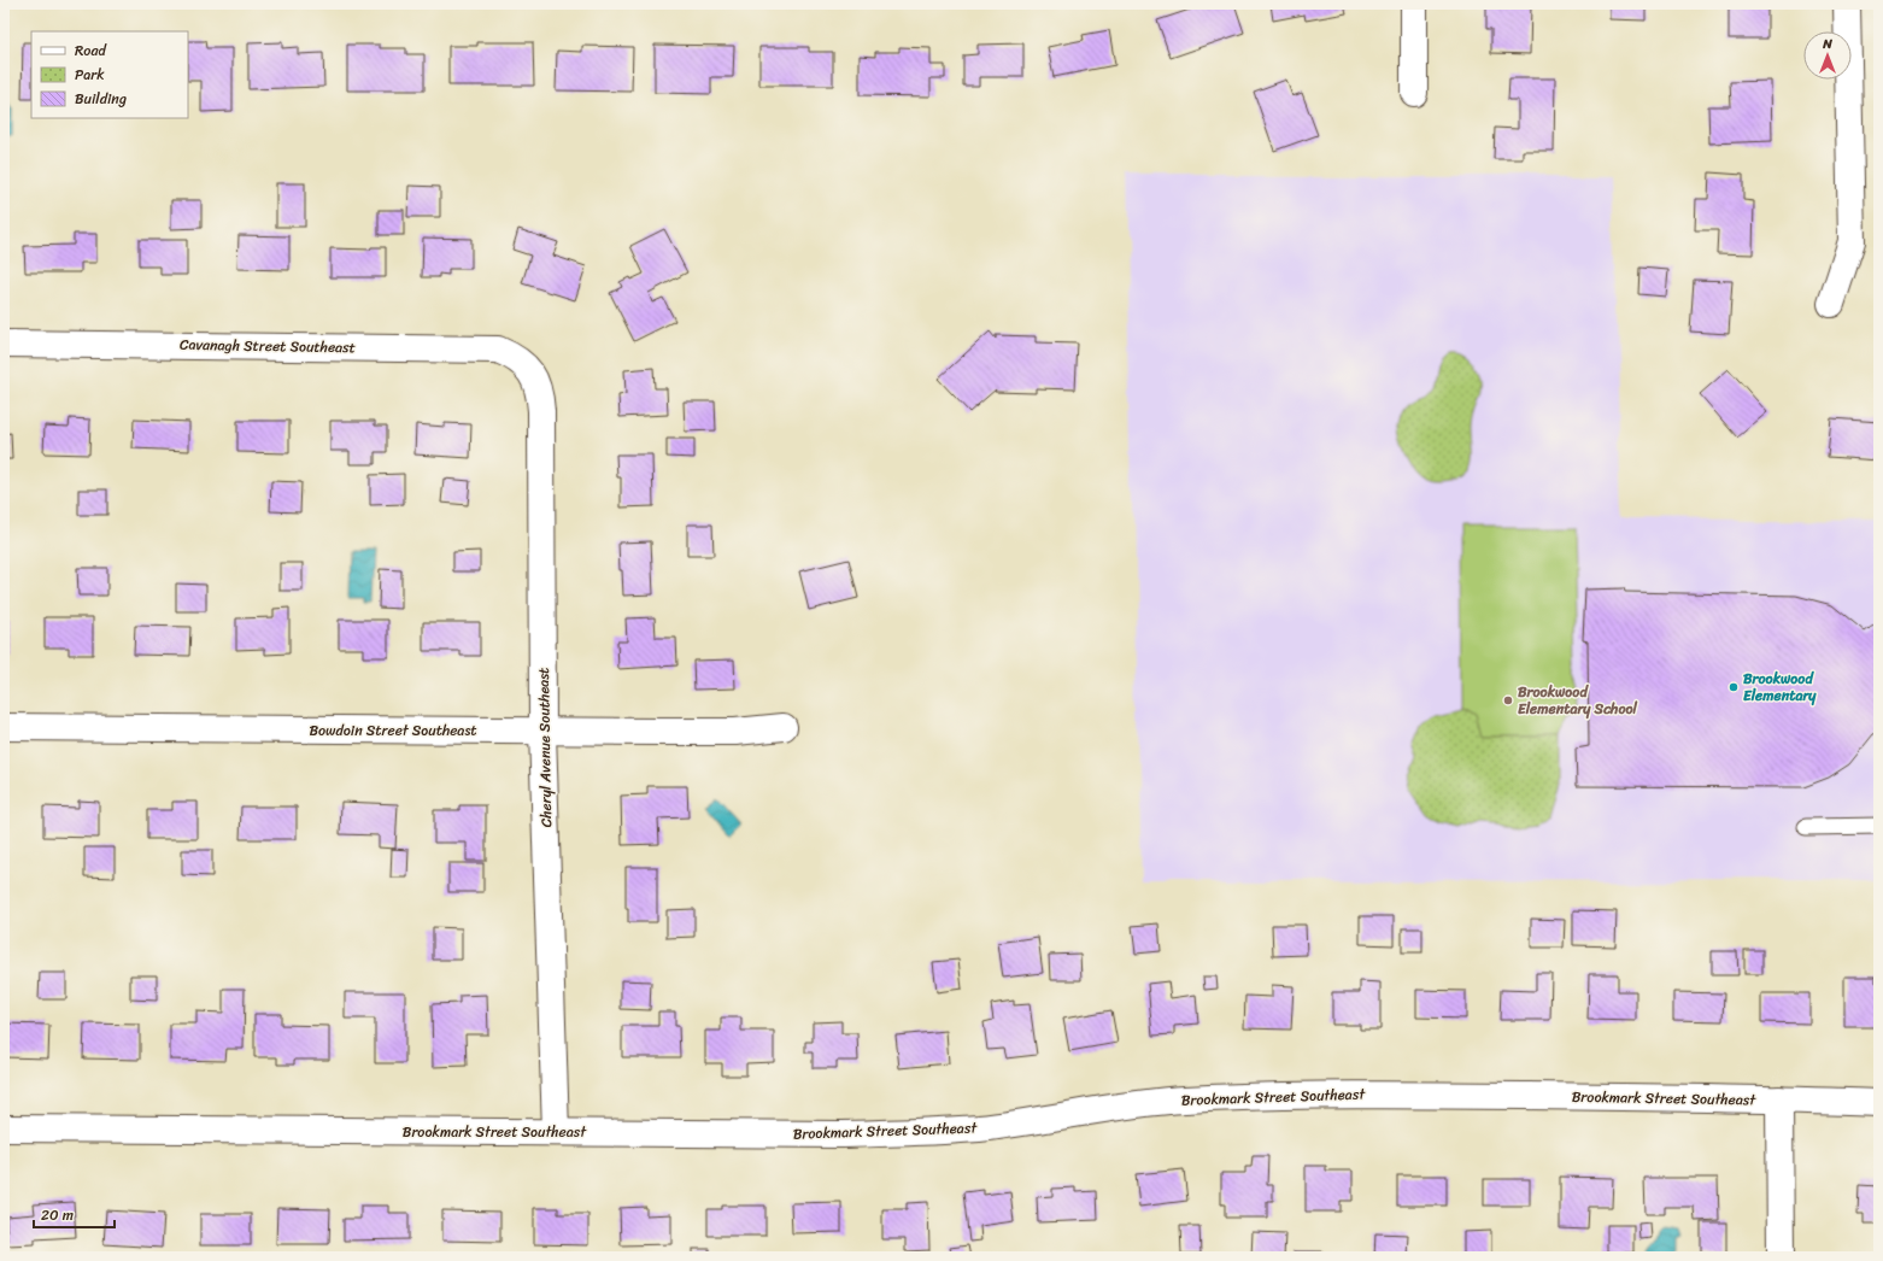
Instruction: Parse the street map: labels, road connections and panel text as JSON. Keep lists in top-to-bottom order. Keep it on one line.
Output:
{"streets":{"street":["Cavanagh Street Southeast","Bowdoin Street Southeast","Cheryl Avenue Southeast","Brookmark Street Southeast"]},"crossings":[["Cavanagh Street Southeast","Cheryl Avenue Southeast"],["Bowdoin Street Southeast","Cheryl Avenue Southeast"],["Cheryl Avenue Southeast","Brookmark Street Southeast"]],"places":["Brookwood Elementary","Brookwood Elementary School"],"legend":["Road","Park","Building"],"scale_bar":"20 m","north":"top"}
